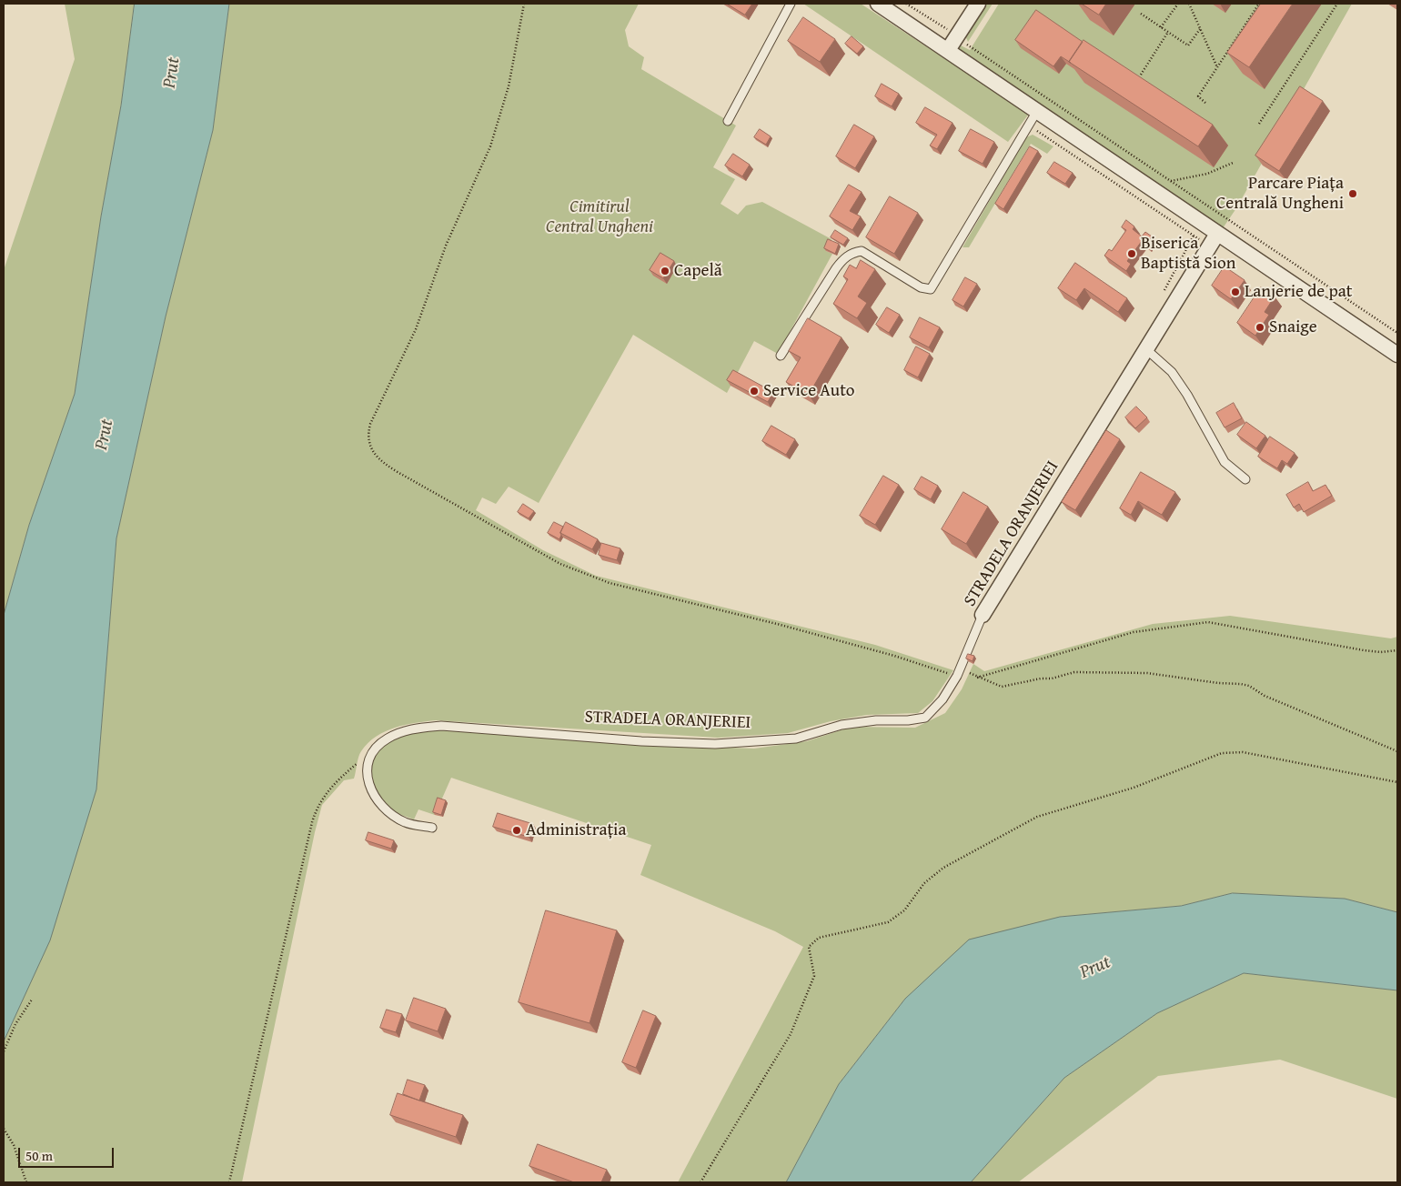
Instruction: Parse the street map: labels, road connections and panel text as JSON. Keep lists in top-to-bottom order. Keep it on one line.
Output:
{"streets":{"street":["STRADELA ORANJERIEI"]},"water":["Prut"],"parks":["Cimitirul Central Ungheni"],"places":["Parcare Piața Centrală Ungheni","Biserica Baptistă Sion","Capelă","Lanjerie de pat","Snaige","Service Auto","Administrația"],"scale_bar":"50 m"}
